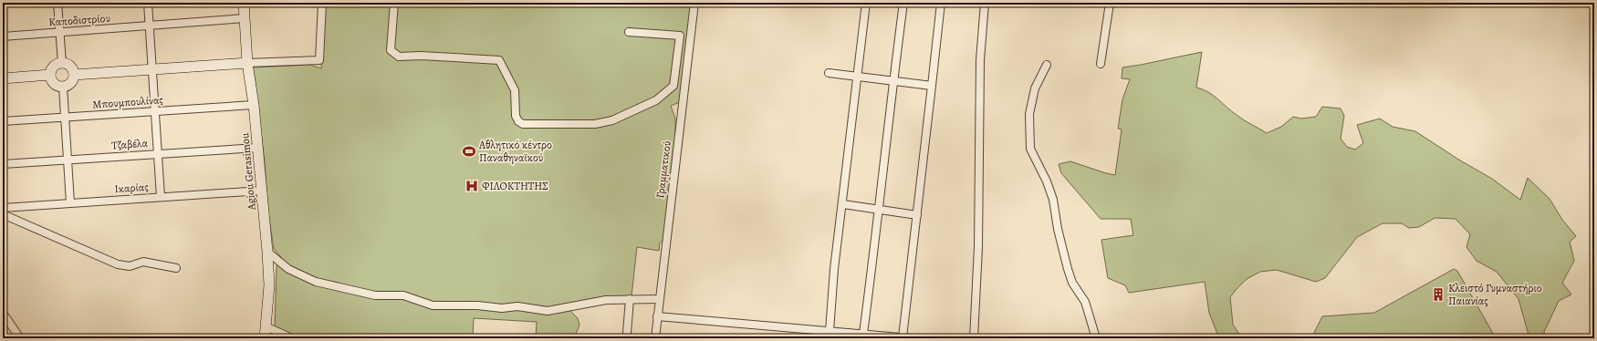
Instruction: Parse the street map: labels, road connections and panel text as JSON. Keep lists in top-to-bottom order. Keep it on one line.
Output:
{"streets":{"street":["Καποδιστρίου","Μπουμπουλίνας","Τζαβέλα","Γραμματικού","Agiou Gerasimou","Ικαρίας"]},"crossings":[["Καποδιστρίου","Agiou Gerasimou"],["Μπουμπουλίνας","Agiou Gerasimou"],["Τζαβέλα","Agiou Gerasimou"],["Agiou Gerasimou","Ικαρίας"]],"places":{"sports":["Αθλητικό κέντρο Παναθηναϊκού"],"hospital":["ΦΙΛΟΚΤΗΤΗΣ"],"building":["Κλειστό Γυμναστήριο Παιανίας"]}}
